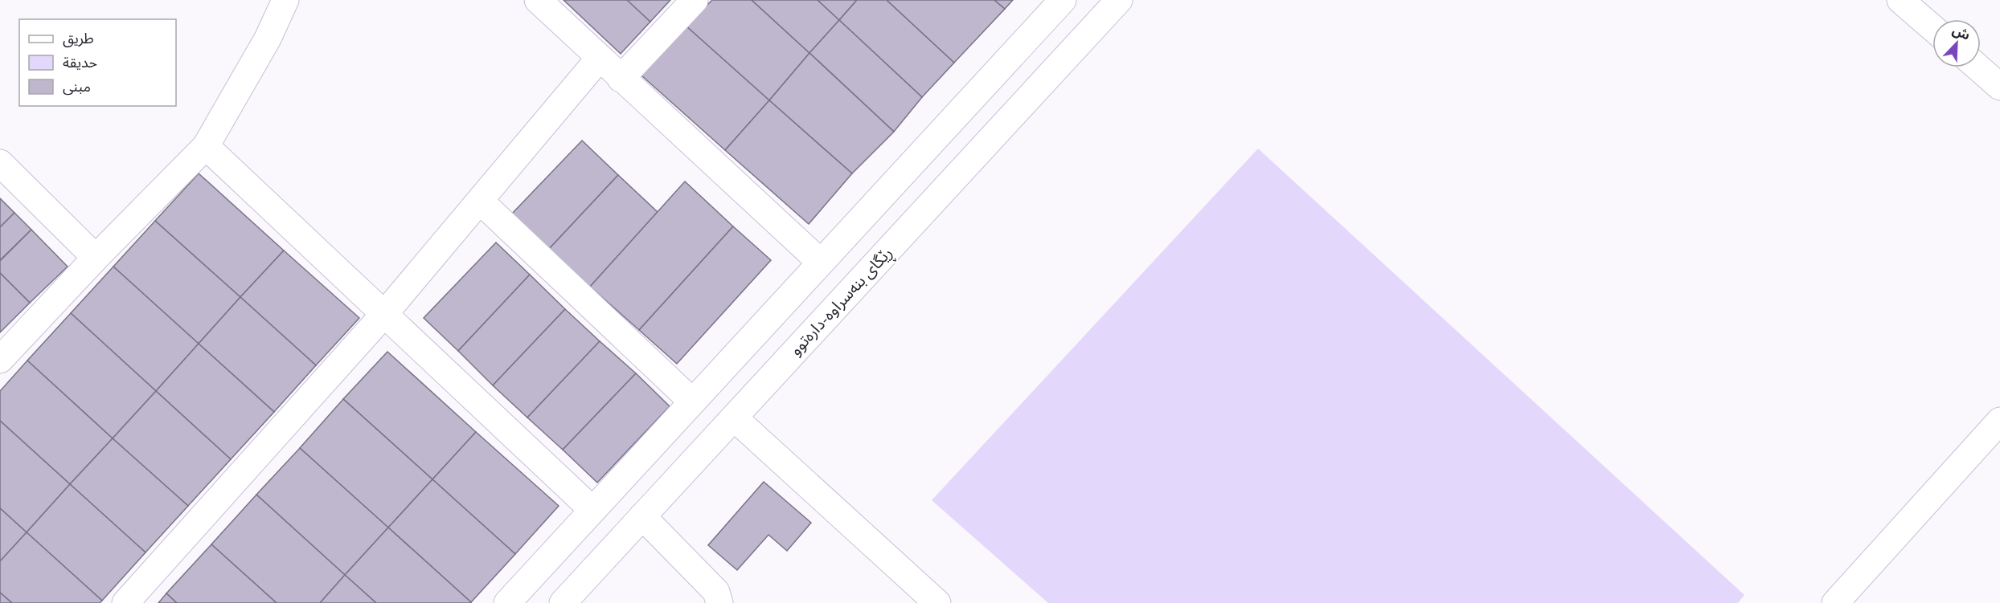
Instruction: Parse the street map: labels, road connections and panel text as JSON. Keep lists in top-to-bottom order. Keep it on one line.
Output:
{"streets":{"street":["ڕێگای بنەسراوە-دارەتوو"]},"legend":["طريق","حديقة","مبنى"],"north":"top right"}
